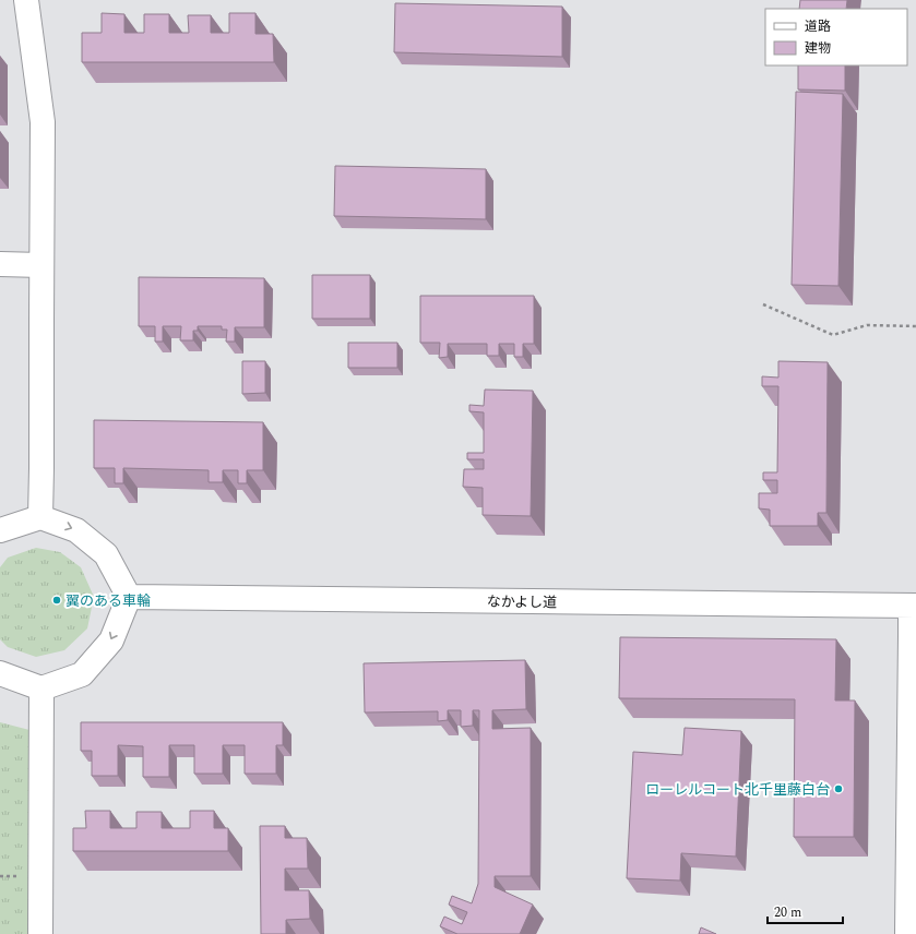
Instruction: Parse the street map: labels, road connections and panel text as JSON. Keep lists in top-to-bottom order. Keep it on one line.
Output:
{"streets":{"street":["なかよし道"]},"places":["翼のある車輪","ローレルコート北千里藤白台"],"legend":["道路","建物"],"scale_bar":"20 m"}
